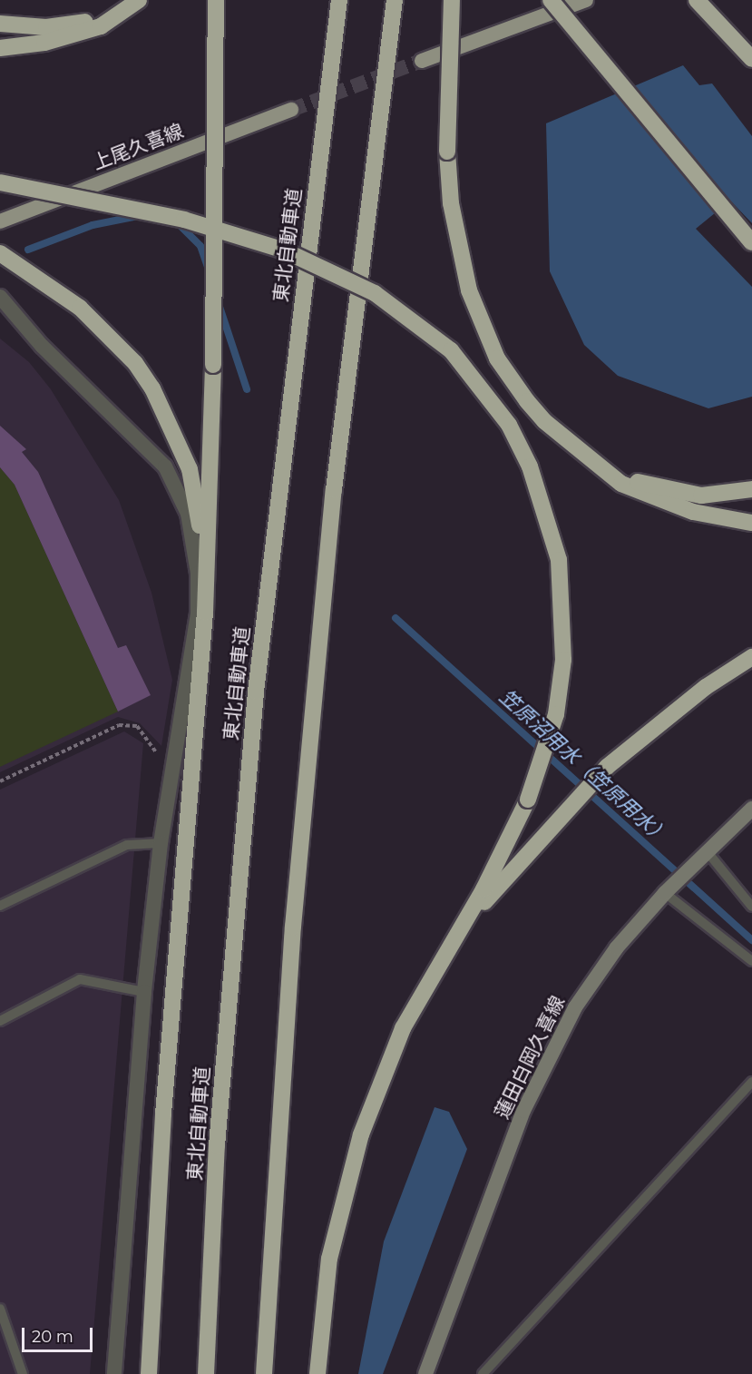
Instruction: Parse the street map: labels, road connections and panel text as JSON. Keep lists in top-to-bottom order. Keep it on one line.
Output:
{"streets":{"highway":["東北自動車道"],"main road":["上尾久喜線","蓮田白岡久喜線"]},"water":["笠原沼用水（笠原用水）"],"scale_bar":"20 m"}
